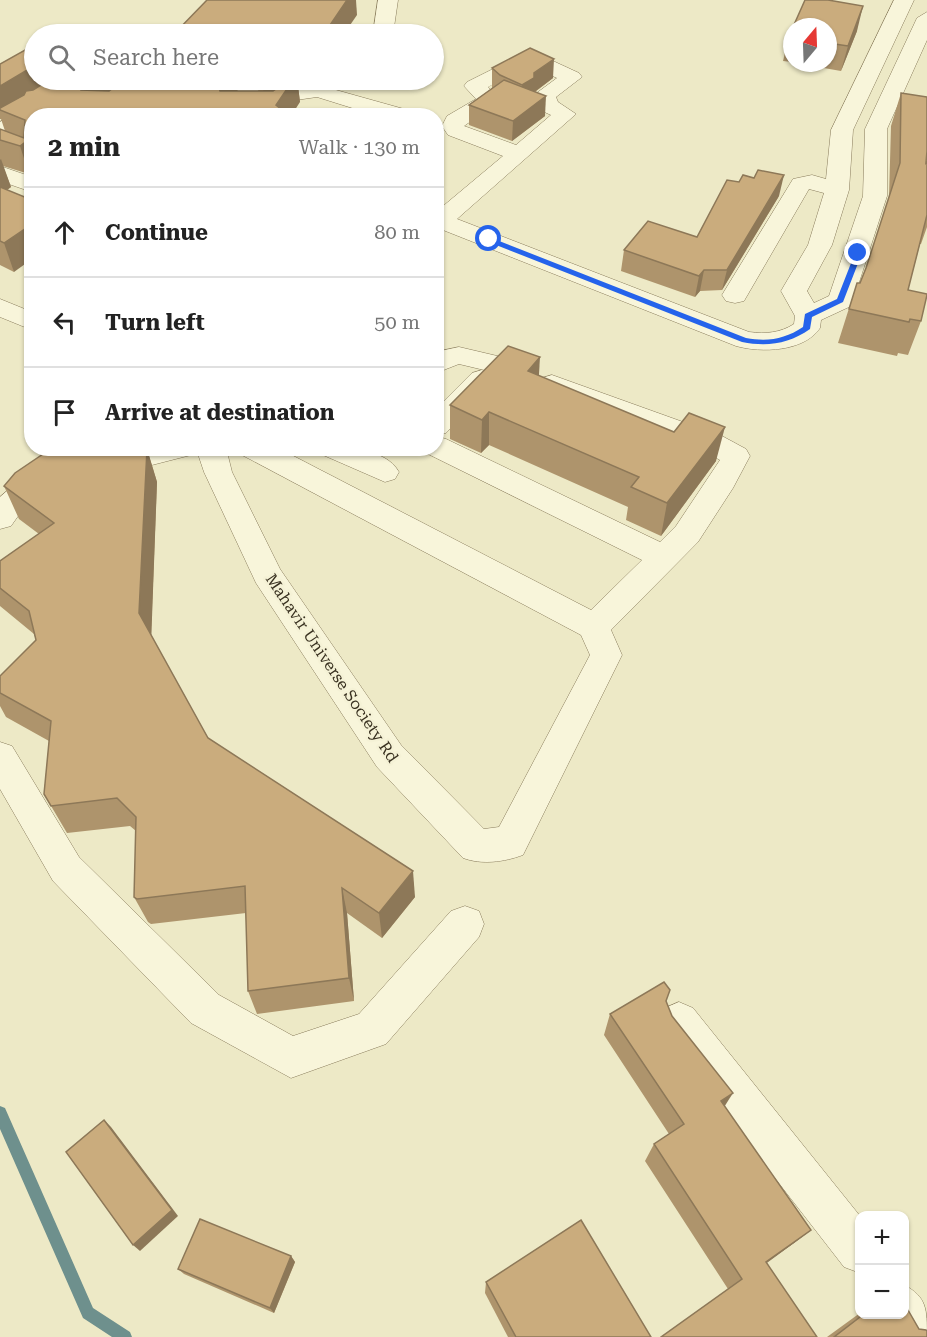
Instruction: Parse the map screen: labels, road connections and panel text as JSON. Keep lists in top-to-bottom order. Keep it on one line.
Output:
{"streets":{"street":["Mahavir Universe Society Rd"]},"north":"top","page":{"search":"Search here","heading":["2 min","Walk · 130 m"],"list":[["Continue","80 m"],["Turn left","50 m"],"Arrive at destination"],"map_buttons":["+","−"]}}
